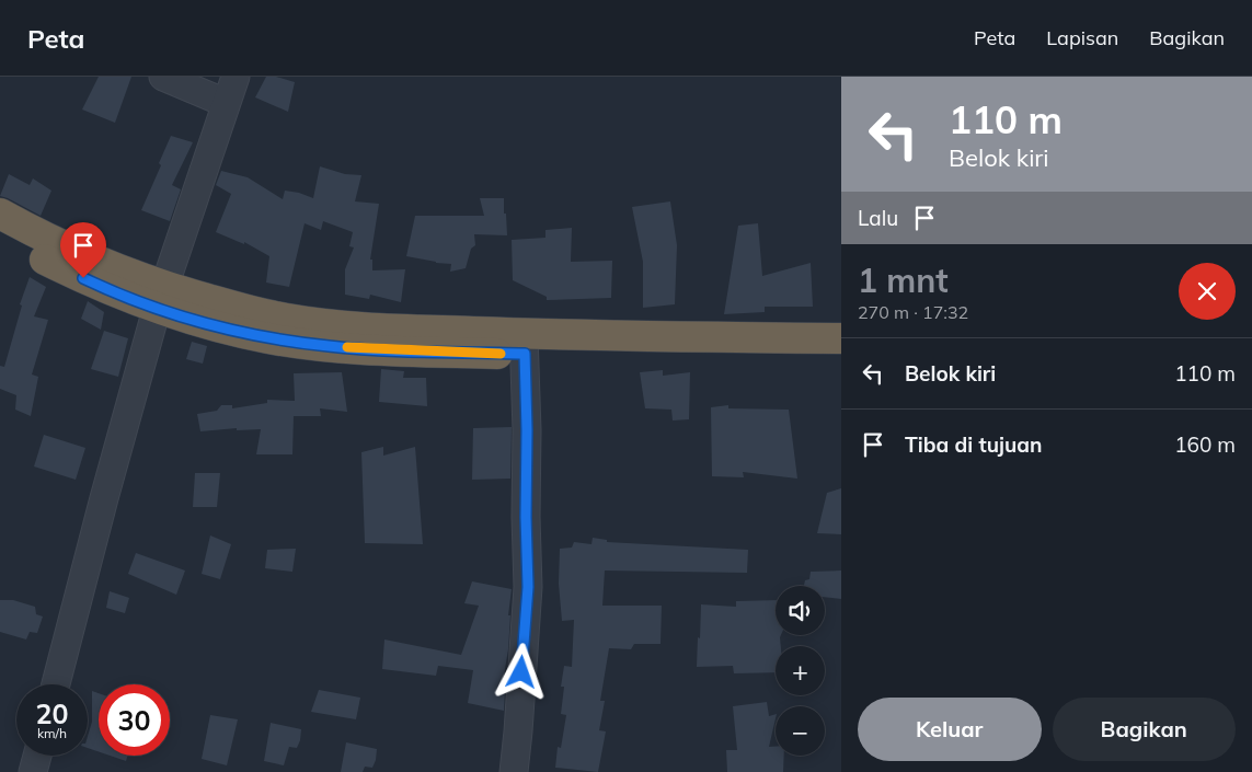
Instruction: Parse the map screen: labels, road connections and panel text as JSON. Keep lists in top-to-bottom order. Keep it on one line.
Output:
{"page":{"header":"Peta","nav":["Peta","Lapisan","Bagikan"],"turn":["110 m","Belok kiri"],"then":"Lalu","heading":["1 mnt","270 m · 17:32"],"list":[{"name":"Belok kiri","value":"110 m"},{"name":"Tiba di tujuan","value":"160 m"}],"map_buttons":["+","−"],"speed":"20 km/h","limit":"30","buttons":["Keluar","Bagikan"]}}
